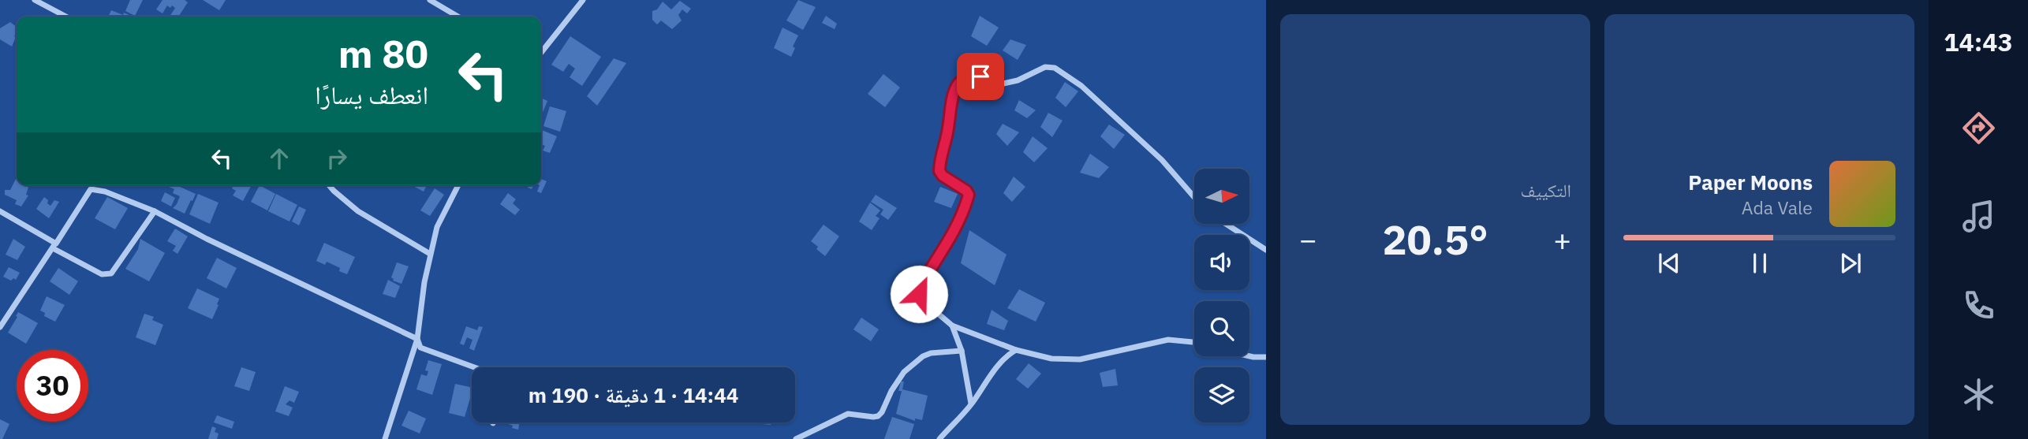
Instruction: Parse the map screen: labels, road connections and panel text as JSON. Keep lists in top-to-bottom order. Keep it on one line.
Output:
{"north":"right","page":{"tabs":"14:43","tile":"التكييف","turn":["80 m","انعطف يسارًا"],"song":["Paper Moons","Ada Vale"],"heat":["−","20.5°","+"],"limit":"30","trip":"14:44 · 1 دقيقة · 190 m"}}
